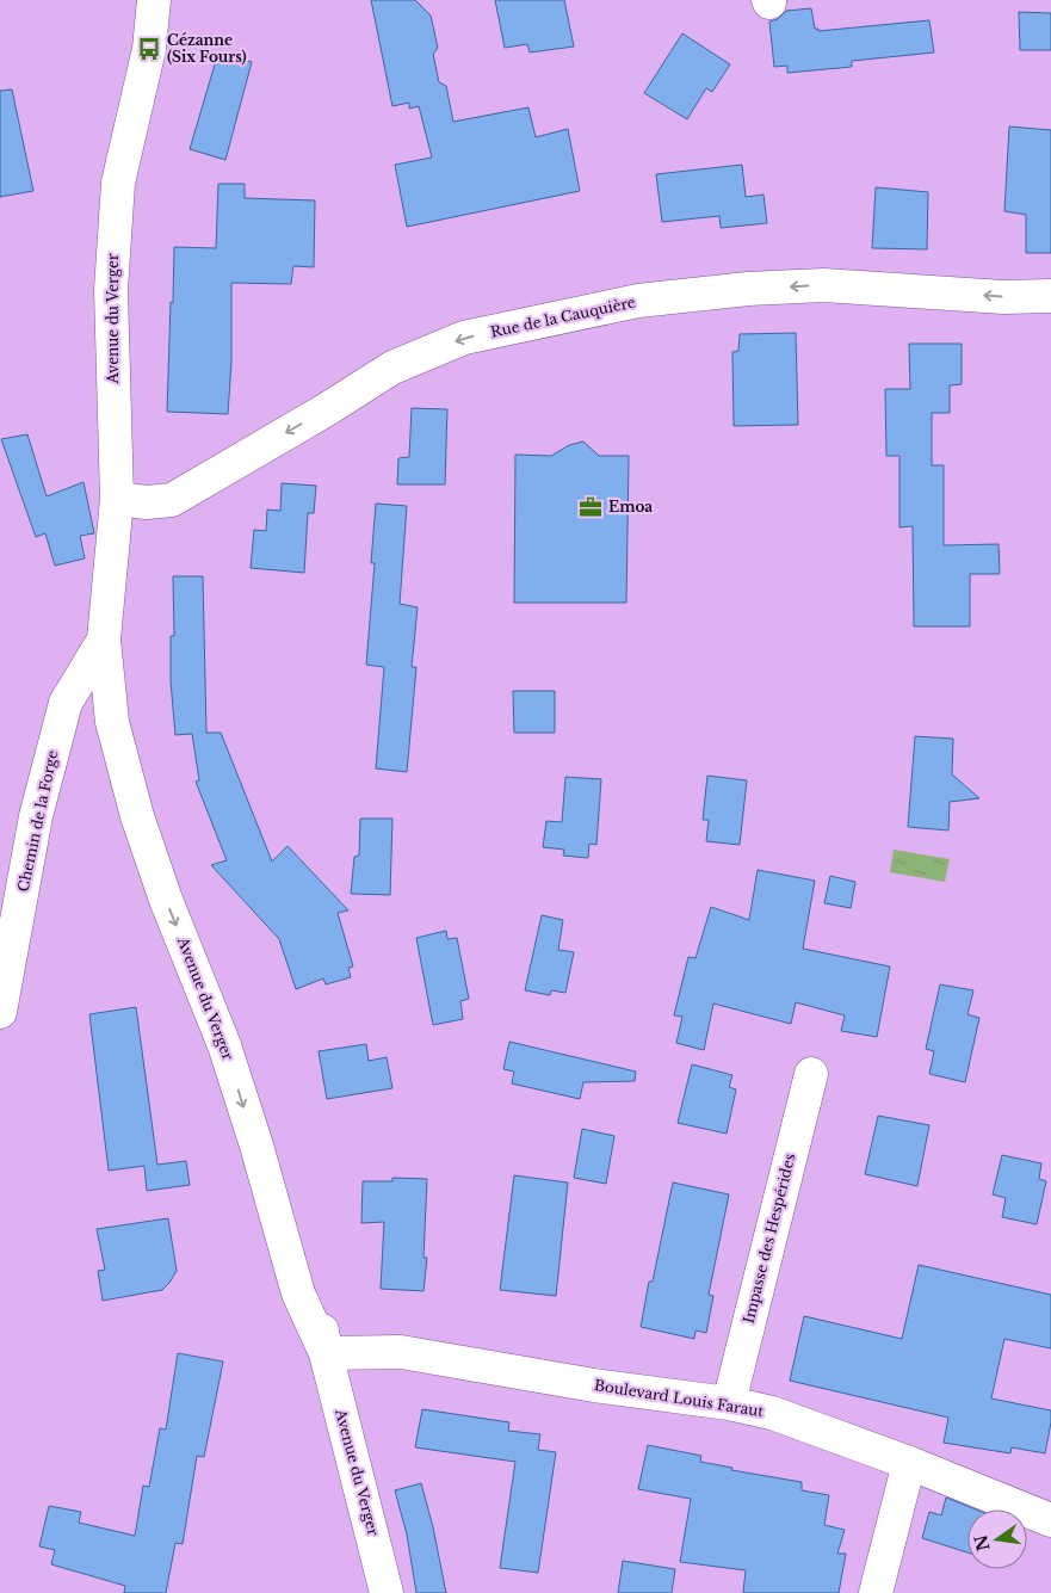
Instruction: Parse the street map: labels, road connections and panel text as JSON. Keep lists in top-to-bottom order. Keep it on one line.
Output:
{"streets":{"street":["Rue de la Cauquière","Avenue du Verger","Chemin de la Forge","Impasse des Hespérides","Boulevard Louis Faraut"]},"crossings":[["Rue de la Cauquière","Avenue du Verger"],["Avenue du Verger","Chemin de la Forge"],["Avenue du Verger","Boulevard Louis Faraut"],["Impasse des Hespérides","Boulevard Louis Faraut"]],"one_way":["Rue de la Cauquière"],"places":{"bus stop":["Cézanne (Six Fours)"],"office":["Emoa"]},"north":"left"}
